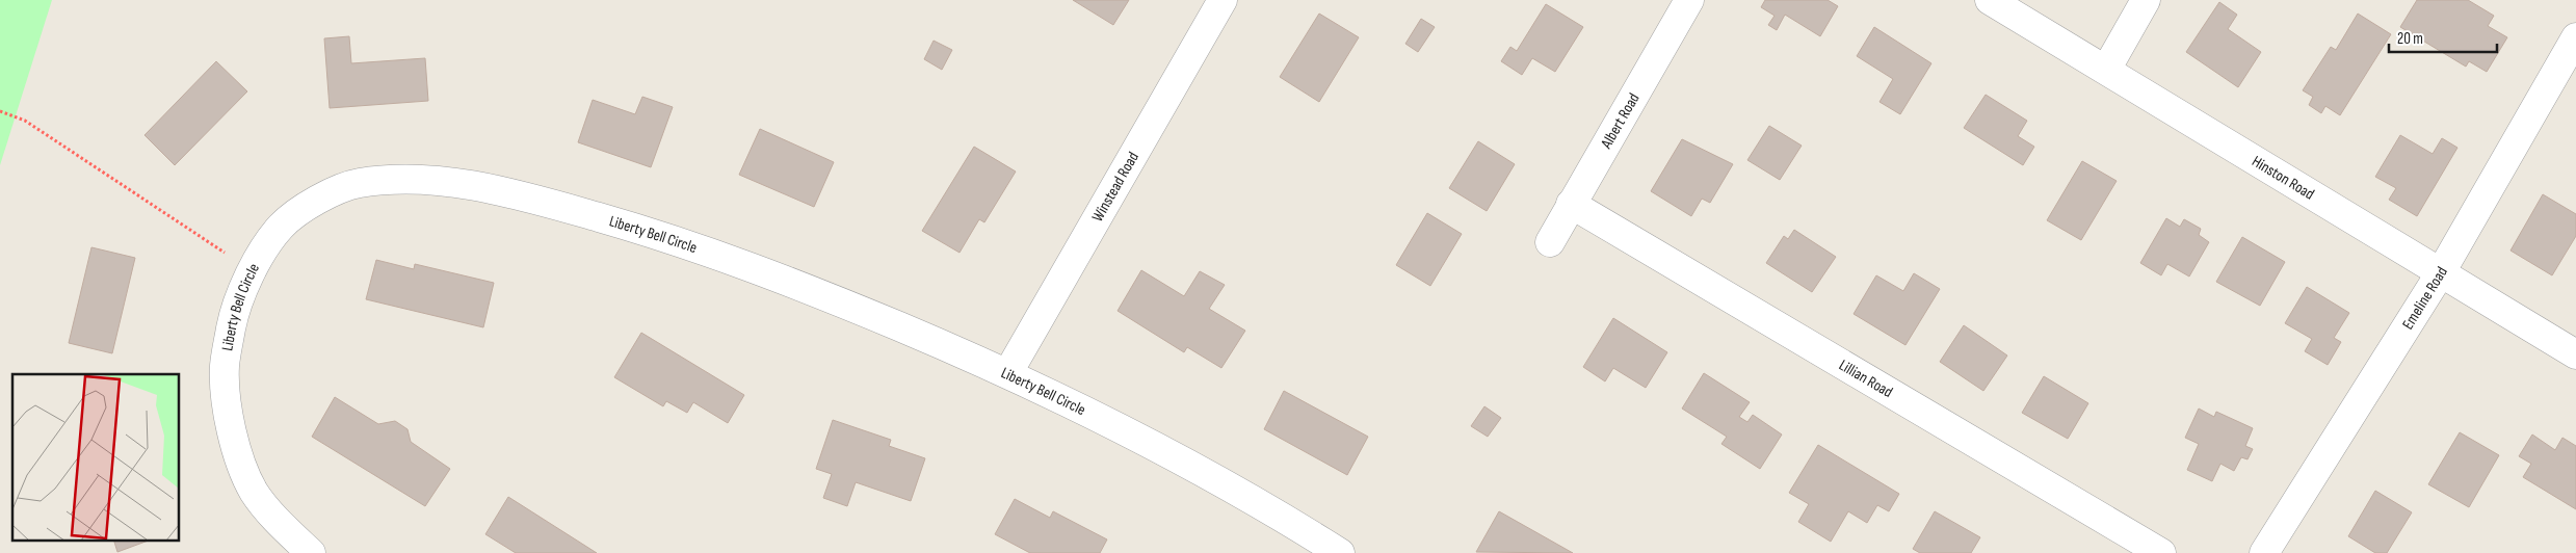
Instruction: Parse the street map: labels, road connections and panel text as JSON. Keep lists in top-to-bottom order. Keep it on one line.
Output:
{"streets":{"street":["Albert Road","Hinston Road","Winstead Road","Liberty Bell Circle","Emeline Road","Lillian Road"]},"crossings":[["Albert Road","Lillian Road"],["Hinston Road","Emeline Road"],["Winstead Road","Liberty Bell Circle"]],"scale_bar":"20 m"}
